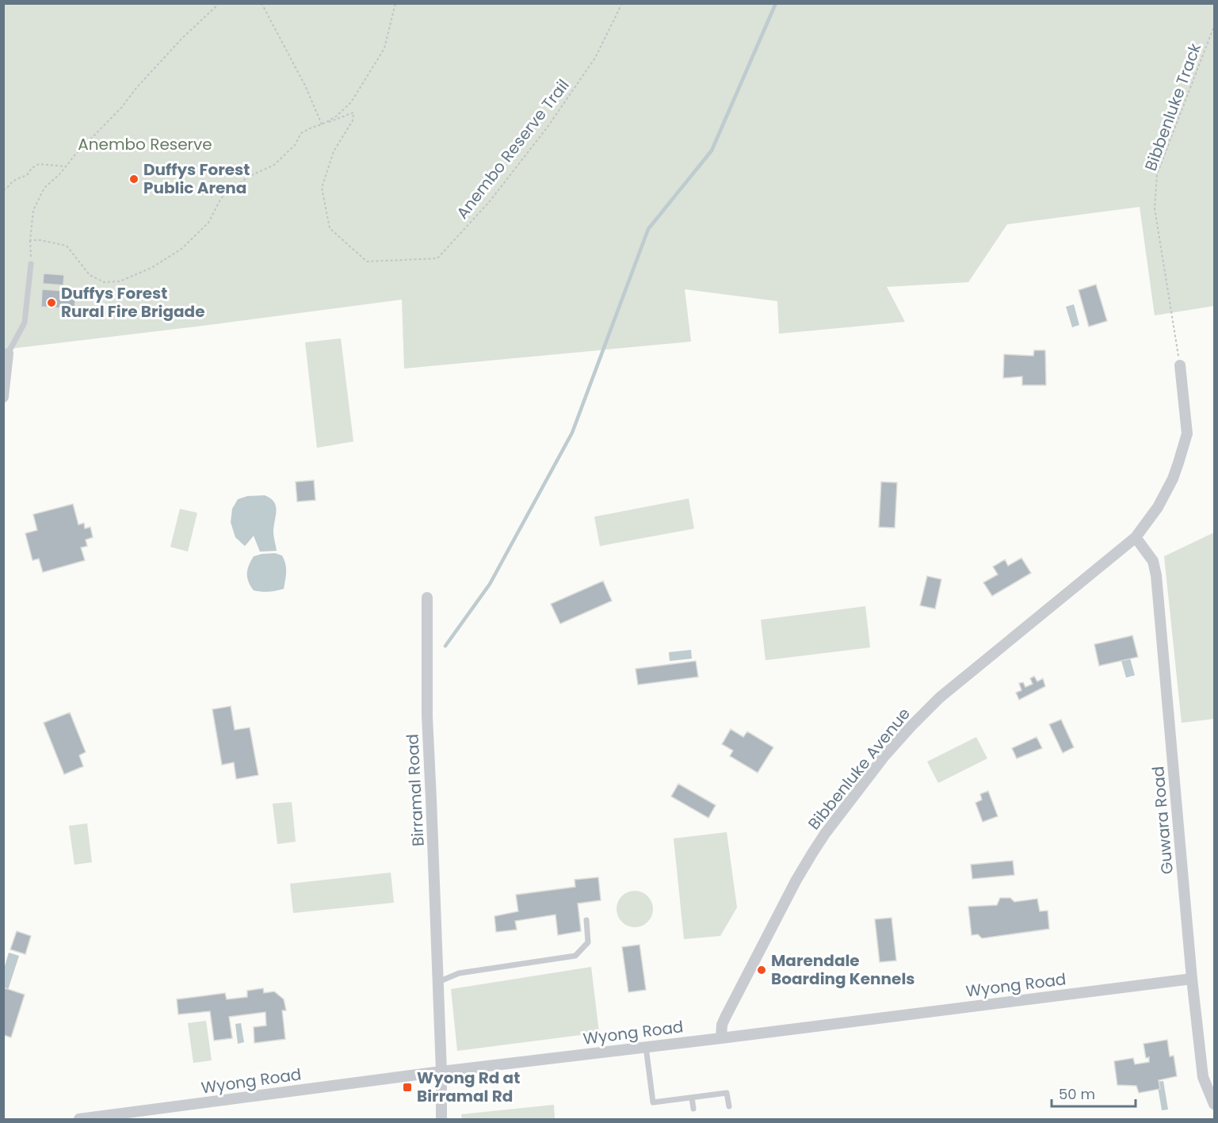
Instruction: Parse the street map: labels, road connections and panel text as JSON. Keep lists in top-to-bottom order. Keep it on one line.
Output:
{"streets":{"street":["Bibbenluke Avenue","Birramal Road","Guwara Road","Wyong Road"],"path":["Bibbenluke Track","Anembo Reserve Trail"]},"crossings":[["Bibbenluke Track","Bibbenluke Avenue"],["Bibbenluke Avenue","Guwara Road"],["Bibbenluke Avenue","Wyong Road"],["Birramal Road","Wyong Road"],["Guwara Road","Wyong Road"]],"parks":["Anembo Reserve"],"places":{"other":["Duffys Forest Public Arena","Duffys Forest Rural Fire Brigade","Marendale Boarding Kennels"],"transit":["Wyong Rd at Birramal Rd"]},"scale_bar":"50 m"}
